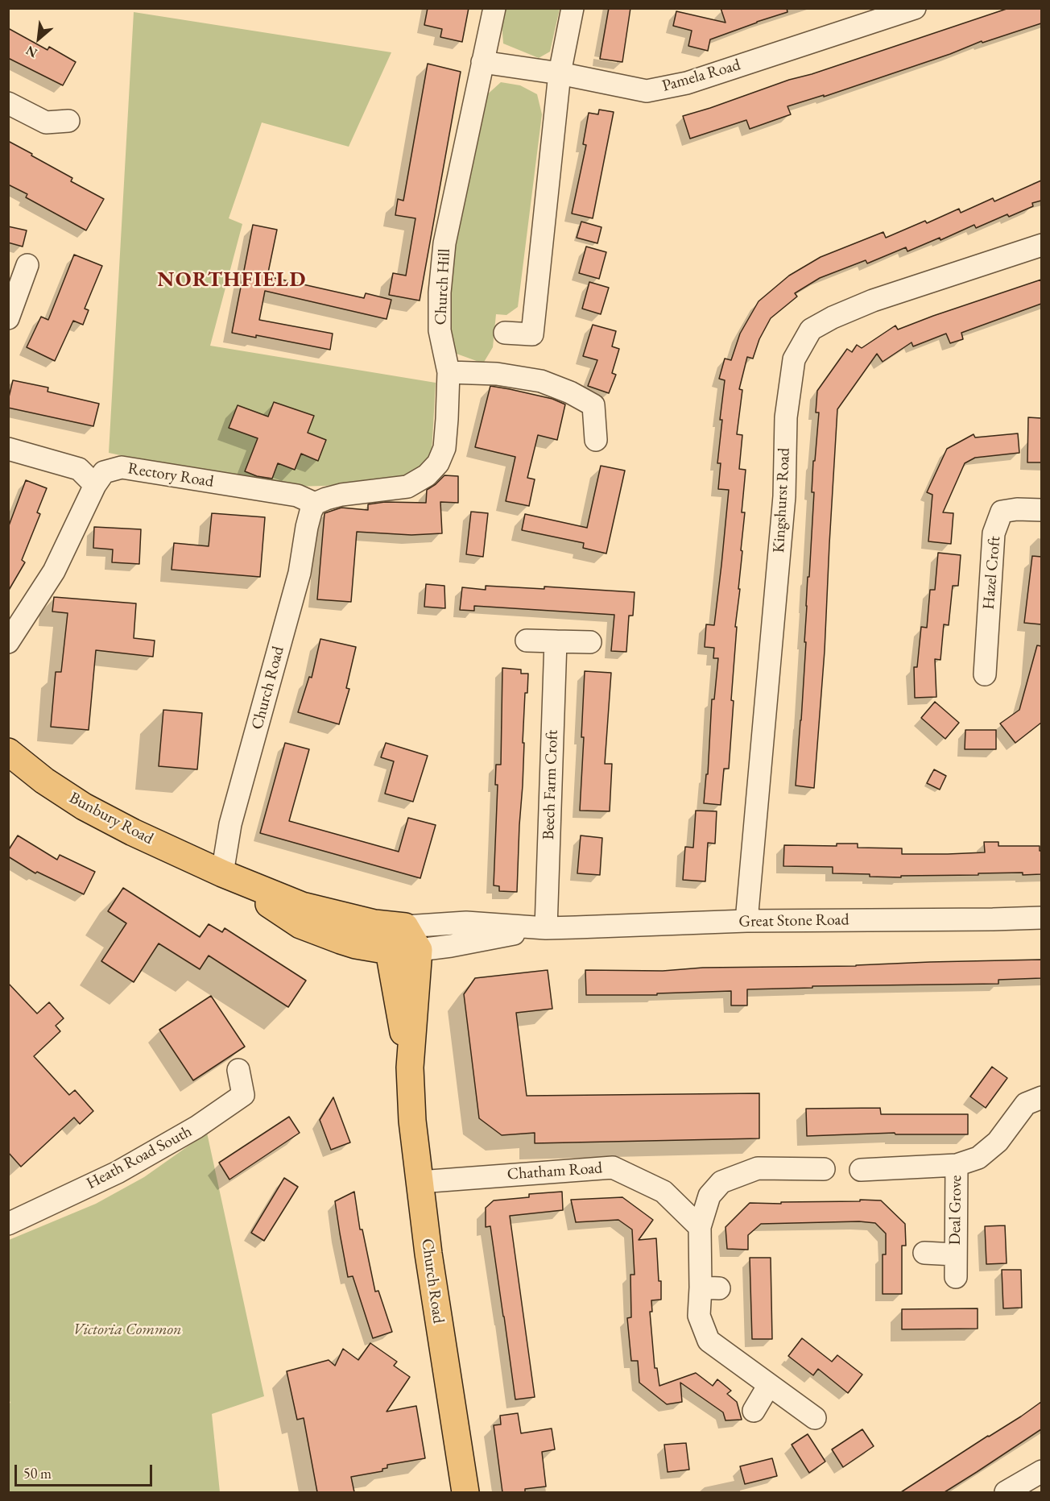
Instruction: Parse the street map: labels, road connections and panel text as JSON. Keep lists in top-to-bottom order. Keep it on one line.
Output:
{"streets":{"main road":["Church Road","Bunbury Road"],"street":["Pamela Road","Church Hill","Rectory Road","Kingshurst Road","Hazel Croft","Beech Farm Croft","Great Stone Road","Heath Road South","Chatham Road","Deal Grove"]},"crossings":[["Pamela Road","Church Hill"],["Church Hill","Rectory Road"],["Church Hill","Church Road"],["Rectory Road","Church Road"],["Kingshurst Road","Great Stone Road"],["Church Road","Bunbury Road"],["Church Road","Great Stone Road"],["Church Road","Chatham Road"],["Beech Farm Croft","Great Stone Road"]],"districts":["NORTHFIELD"],"parks":["Victoria Common"],"scale_bar":"50 m","north":"bottom left"}
